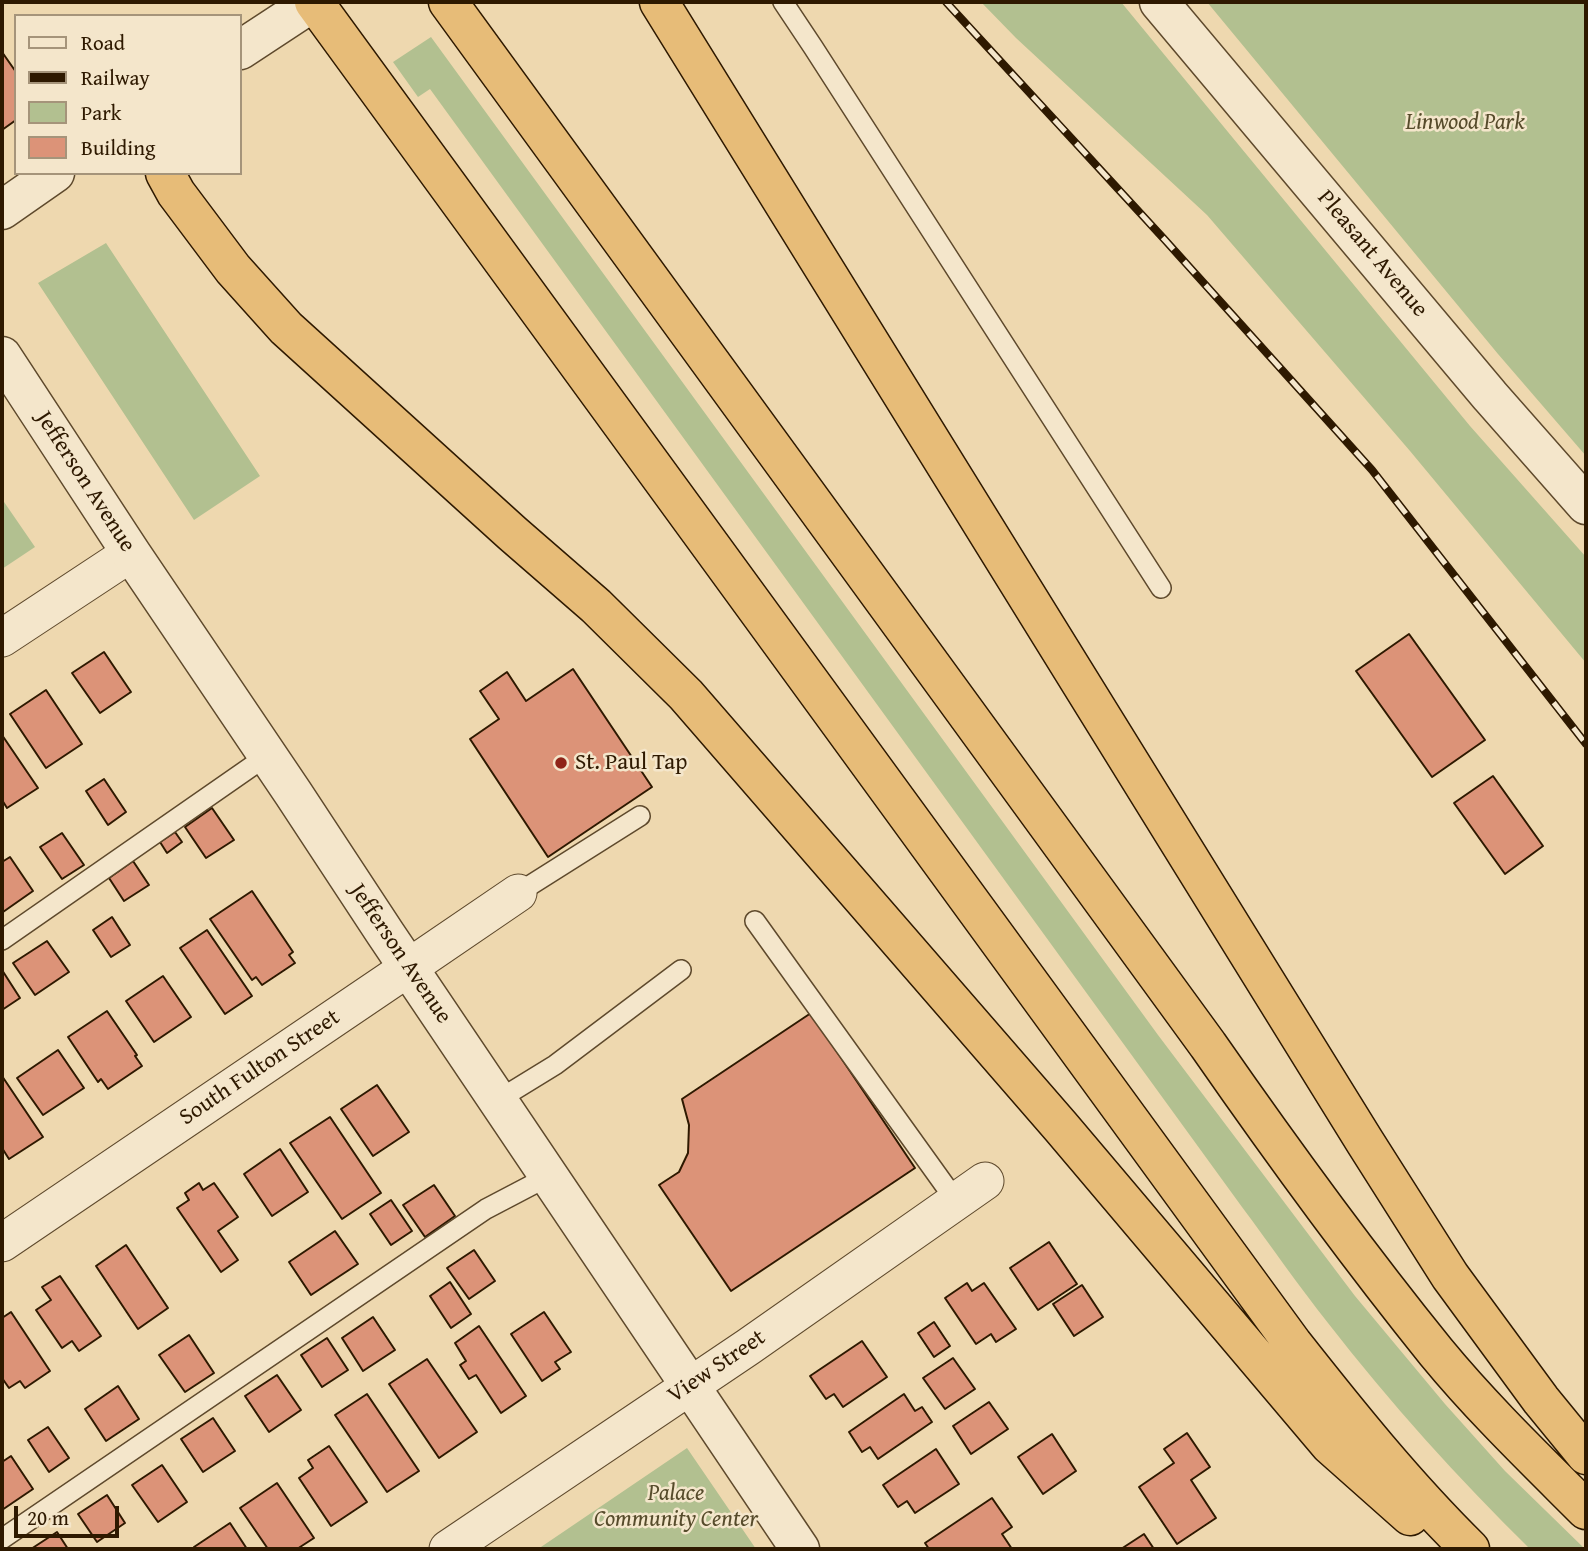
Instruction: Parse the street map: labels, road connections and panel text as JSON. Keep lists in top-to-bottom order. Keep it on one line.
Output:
{"streets":{"street":["Pleasant Avenue","Jefferson Avenue","South Fulton Street","View Street"]},"crossings":[["Jefferson Avenue","South Fulton Street"],["Jefferson Avenue","View Street"]],"parks":["Linwood Park","Palace Community Center"],"places":["St. Paul Tap"],"legend":["Road","Railway","Park","Building"],"scale_bar":"20 m"}
